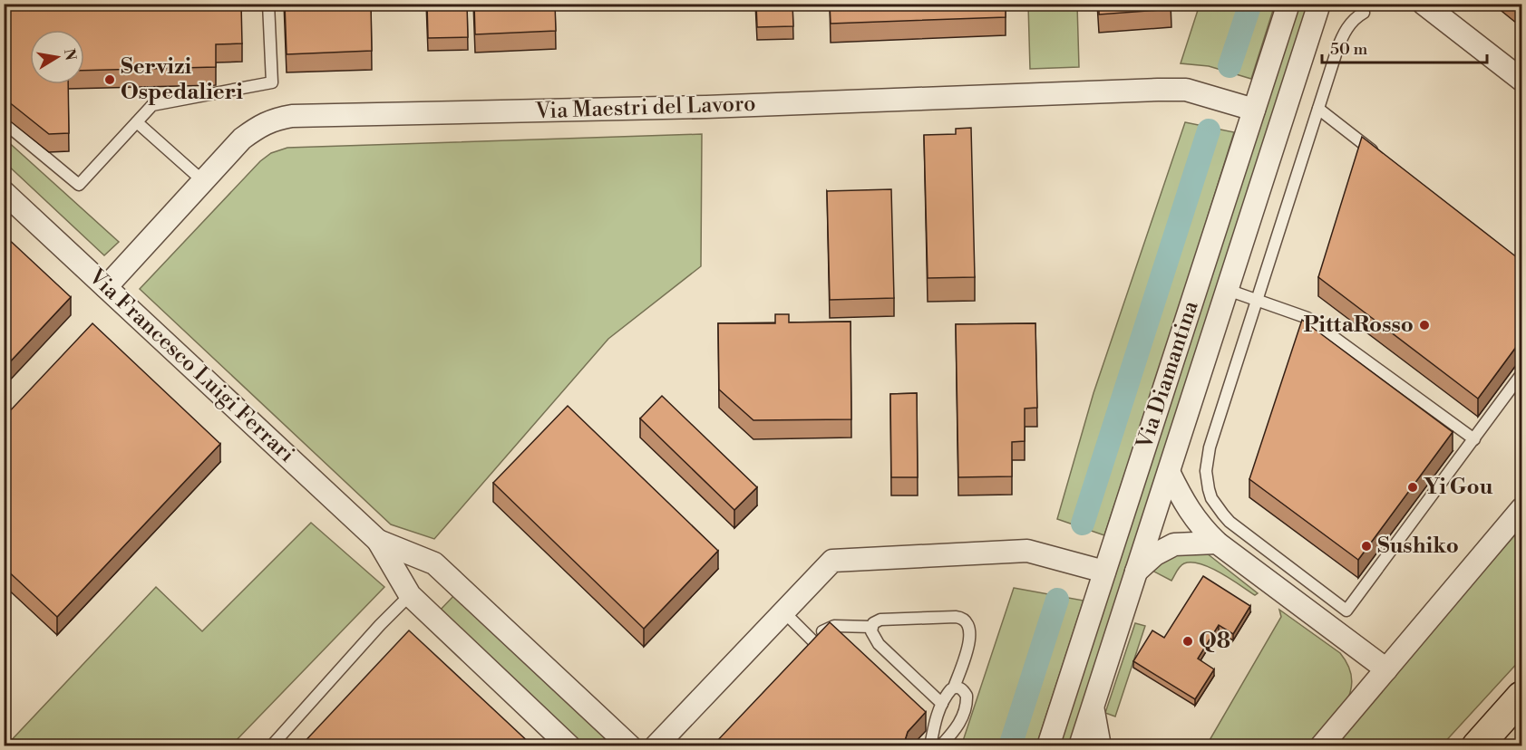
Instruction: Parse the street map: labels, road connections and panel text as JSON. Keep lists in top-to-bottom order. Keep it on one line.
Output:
{"streets":{"street":["Via Maestri del Lavoro","Via Francesco Luigi Ferrari","Via Diamantina"]},"crossings":[["Via Maestri del Lavoro","Via Francesco Luigi Ferrari"],["Via Maestri del Lavoro","Via Diamantina"]],"places":["Servizi Ospedalieri","PittaRosso","Yi Gou","Sushiko","Q8"],"scale_bar":"50 m","north":"right"}
